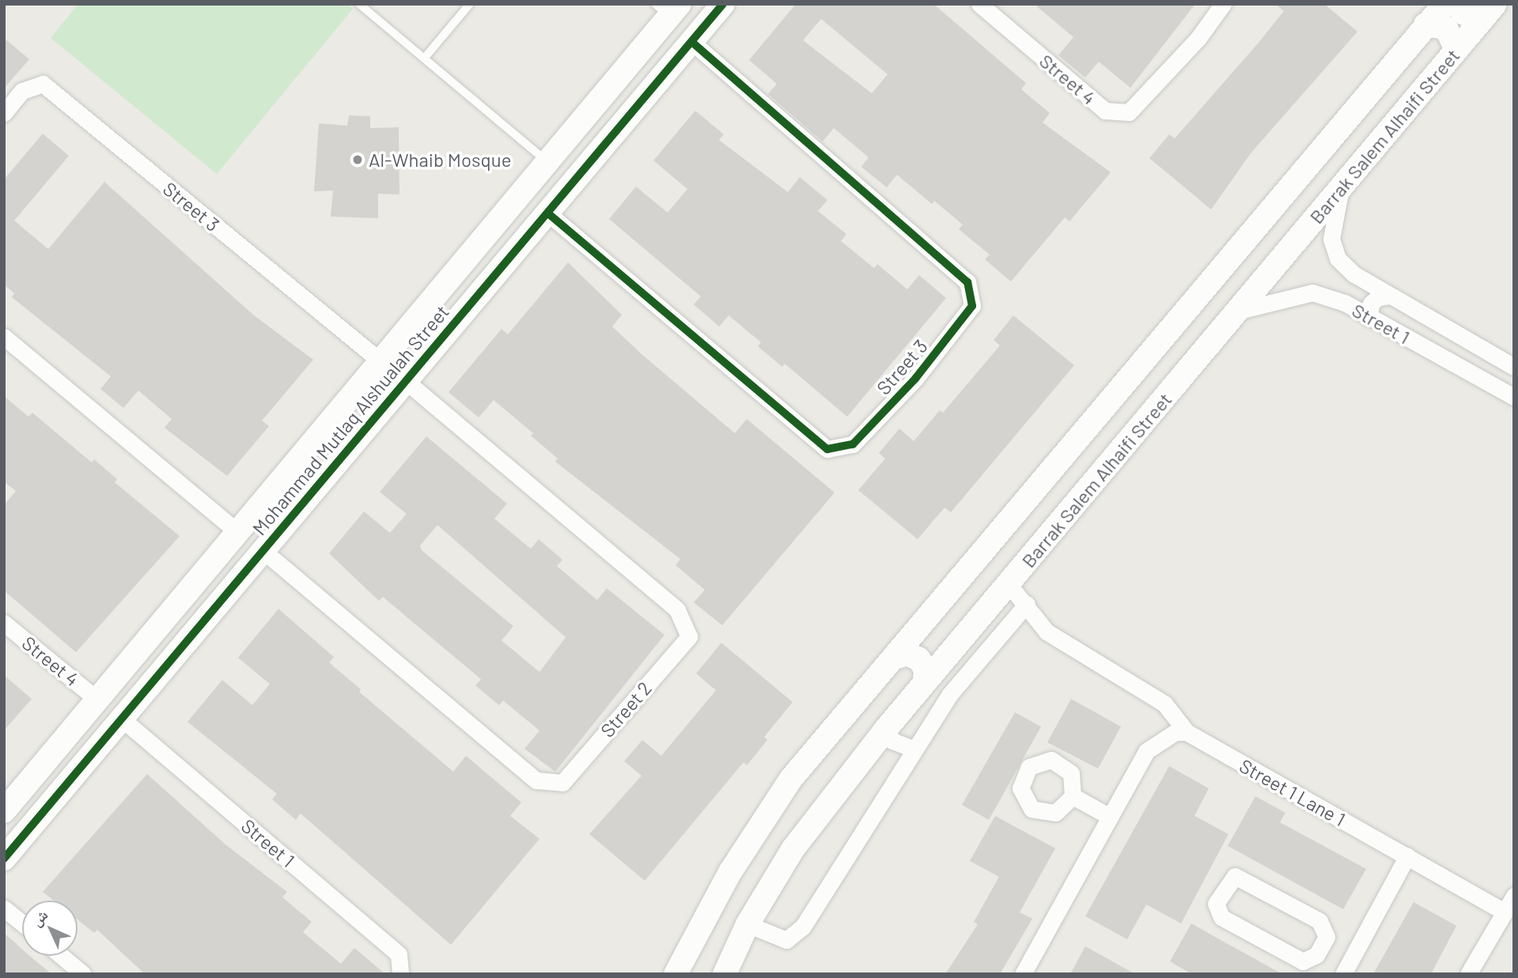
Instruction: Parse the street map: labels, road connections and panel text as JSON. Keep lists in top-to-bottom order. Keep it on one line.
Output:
{"streets":{"main road":["Barrak Salem Alhaifi Street","Mohammad Mutlaq Alshualah Street"],"street":["Street 4","Street 3","Street 1","Street 2","Street 1 Lane 1"]},"crossings":[["Street 4","Mohammad Mutlaq Alshualah Street"],["Barrak Salem Alhaifi Street","Street 1"],["Street 3","Mohammad Mutlaq Alshualah Street"],["Street 1","Mohammad Mutlaq Alshualah Street"],["Mohammad Mutlaq Alshualah Street","Street 2"]],"places":["Al-Whaib Mosque"],"north":"top left"}
